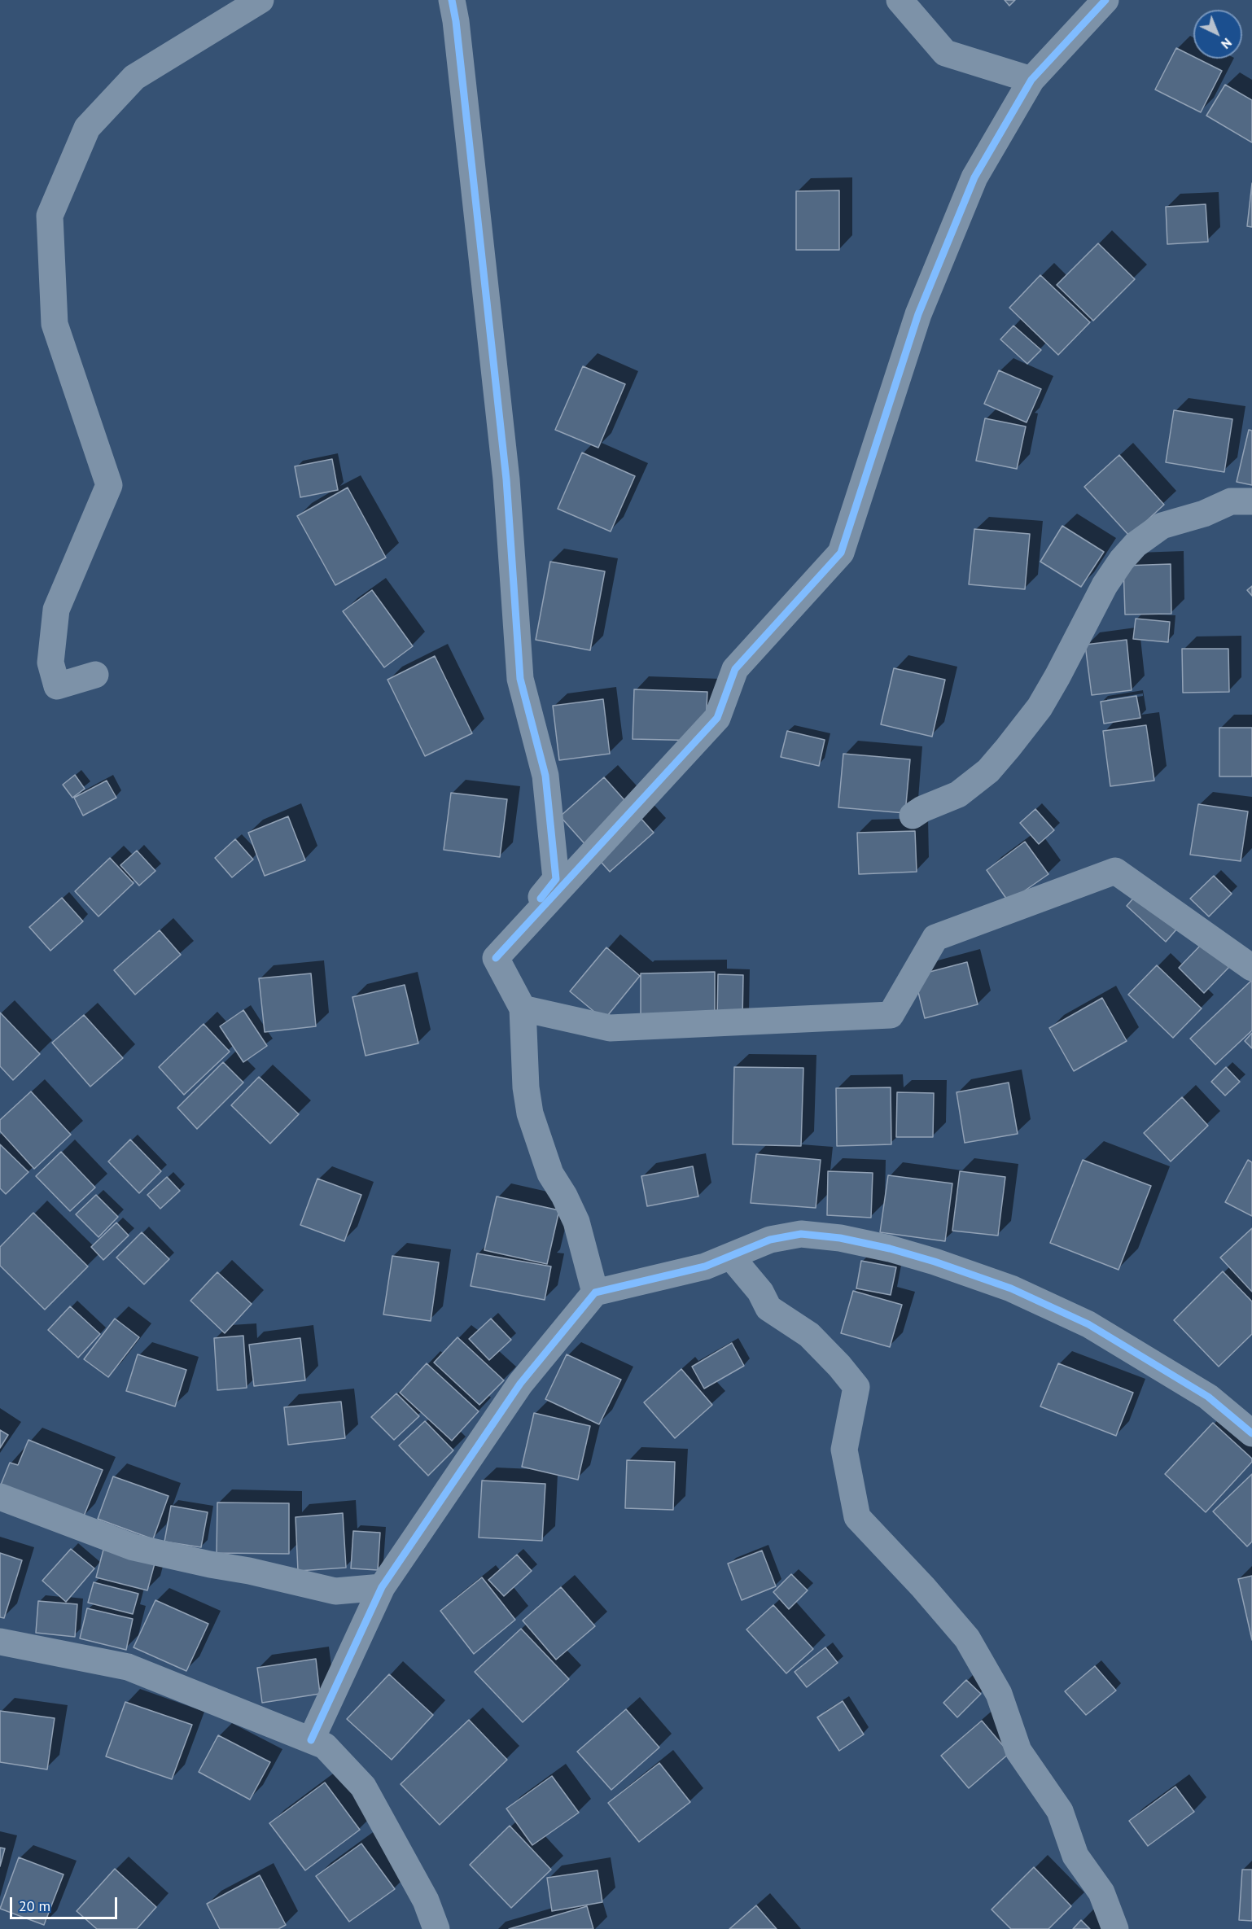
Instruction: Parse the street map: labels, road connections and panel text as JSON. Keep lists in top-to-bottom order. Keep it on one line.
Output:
{"scale_bar":"20 m","north":"bottom right"}
